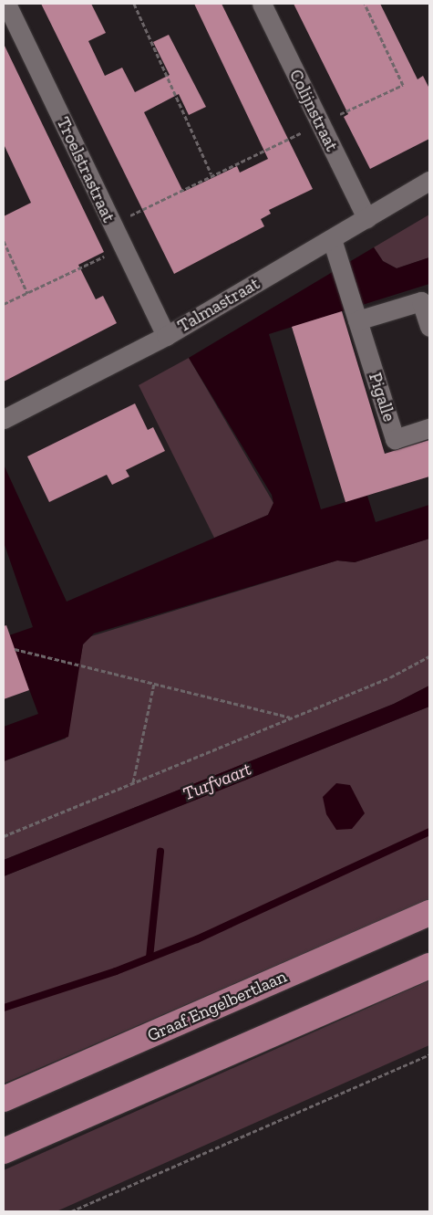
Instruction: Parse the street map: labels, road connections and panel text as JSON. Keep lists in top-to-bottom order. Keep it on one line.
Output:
{"streets":{"main road":["Graaf Engelbertlaan"],"street":["Colijnstraat","Troelstrastraat","Talmastraat","Pigalle"]},"crossings":[["Colijnstraat","Talmastraat"],["Troelstrastraat","Talmastraat"],["Talmastraat","Pigalle"]],"water":["Turfvaart"]}
